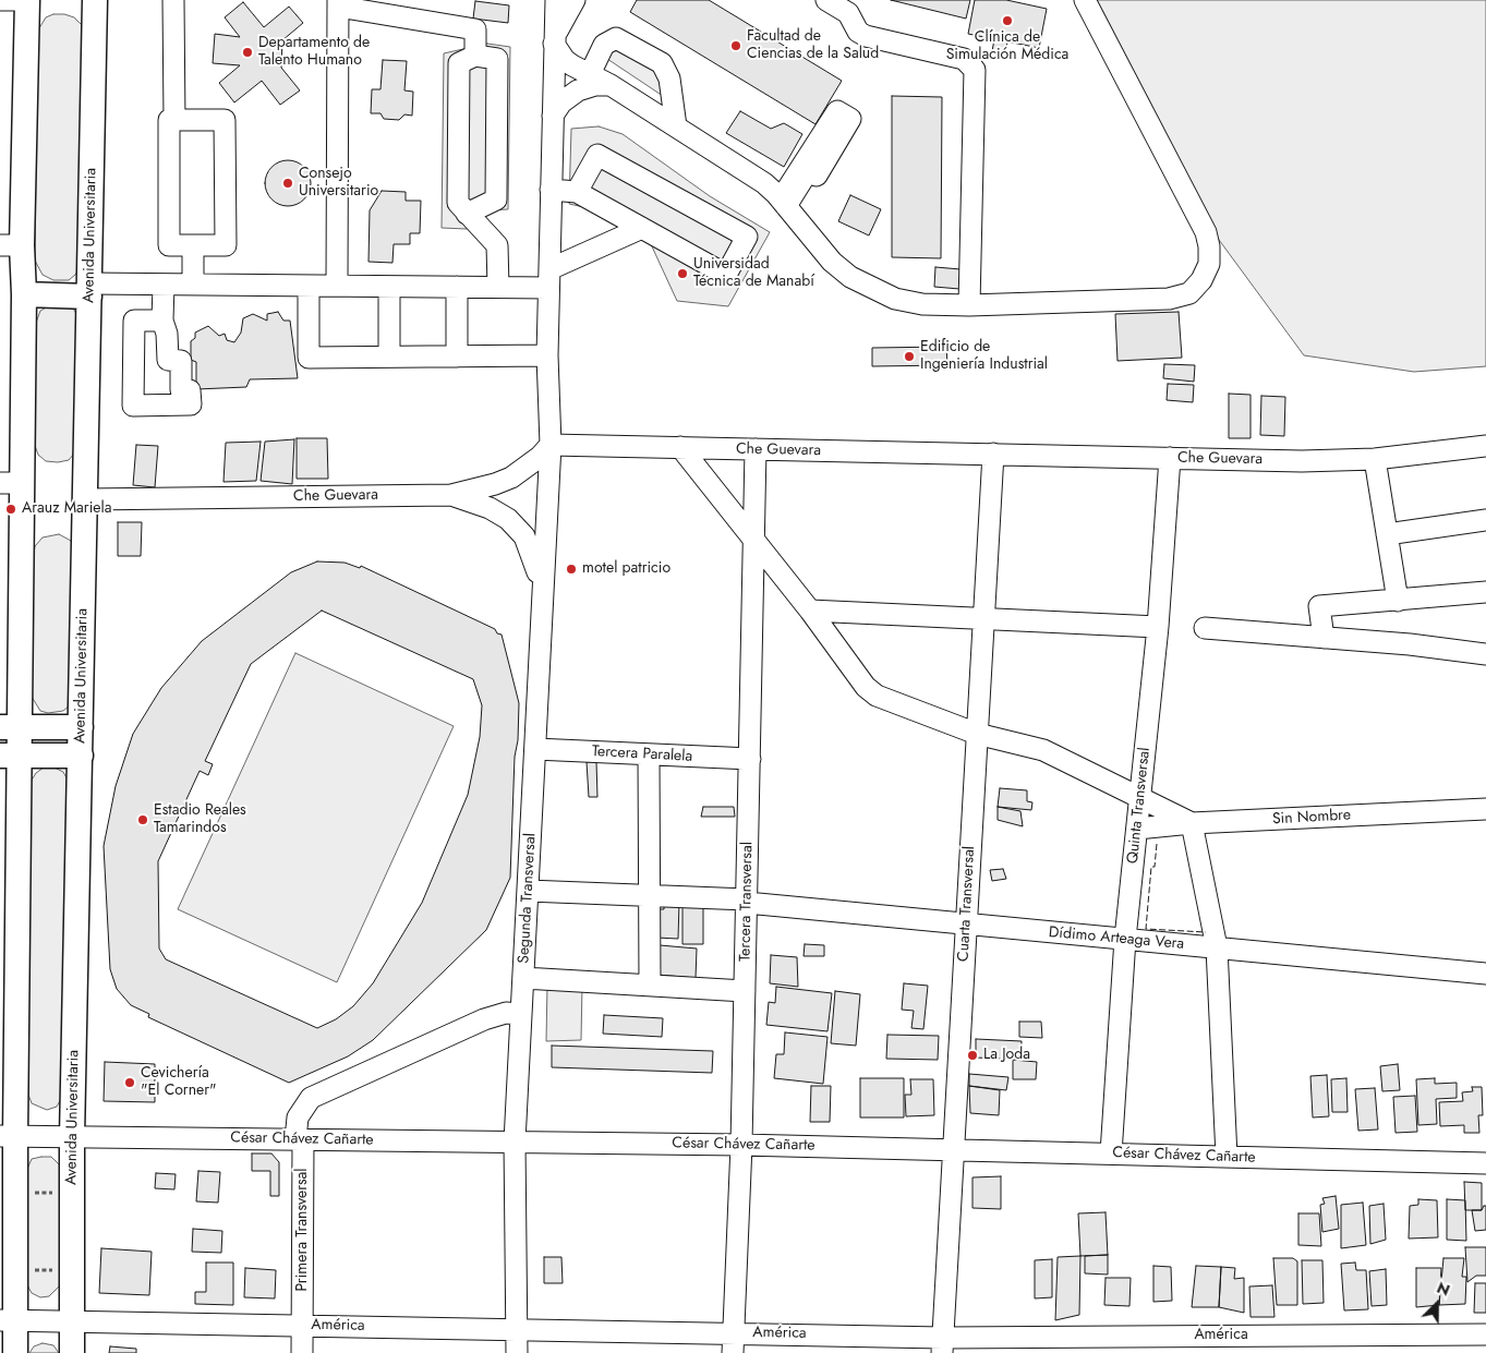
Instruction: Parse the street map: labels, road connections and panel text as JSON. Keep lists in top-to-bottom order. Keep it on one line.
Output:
{"streets":{"main road":["Avenida Universitaria"],"street":["Che Guevara","Tercera Paralela","Quinta Transversal","Sin Nombre","Segunda Transversal","Tercera Transversal","Cuarta Transversal","Dídimo Arteaga Vera","César Chávez Cañarte","Primera Transversal","América"]},"crossings":[["Avenida Universitaria","Che Guevara"],["Avenida Universitaria","César Chávez Cañarte"],["Avenida Universitaria","América"],["Che Guevara","Quinta Transversal"],["Che Guevara","Segunda Transversal"],["Che Guevara","Tercera Transversal"],["Che Guevara","Cuarta Transversal"],["Tercera Paralela","Segunda Transversal"],["Tercera Paralela","Tercera Transversal"],["Quinta Transversal","Sin Nombre"],["Quinta Transversal","Dídimo Arteaga Vera"],["Quinta Transversal","César Chávez Cañarte"],["Segunda Transversal","Dídimo Arteaga Vera"],["Segunda Transversal","César Chávez Cañarte"],["Segunda Transversal","Primera Transversal"],["Segunda Transversal","América"],["Tercera Transversal","Dídimo Arteaga Vera"],["Tercera Transversal","César Chávez Cañarte"],["Tercera Transversal","América"],["Cuarta Transversal","Dídimo Arteaga Vera"],["Cuarta Transversal","César Chávez Cañarte"],["Cuarta Transversal","América"],["César Chávez Cañarte","Primera Transversal"],["Primera Transversal","América"]],"places":["Clínica de Simulación Médica","Facultad de Ciencias de la Salud","Departamento de Talento Humano","Consejo Universitario","Universidad Técnica de Manabí","Edificio de Ingeniería Industrial","Arauz Mariela","motel patricio","Estadio Reales Tamarindos","La Joda","Cevichería \"El Corner\""],"north":"top right"}
